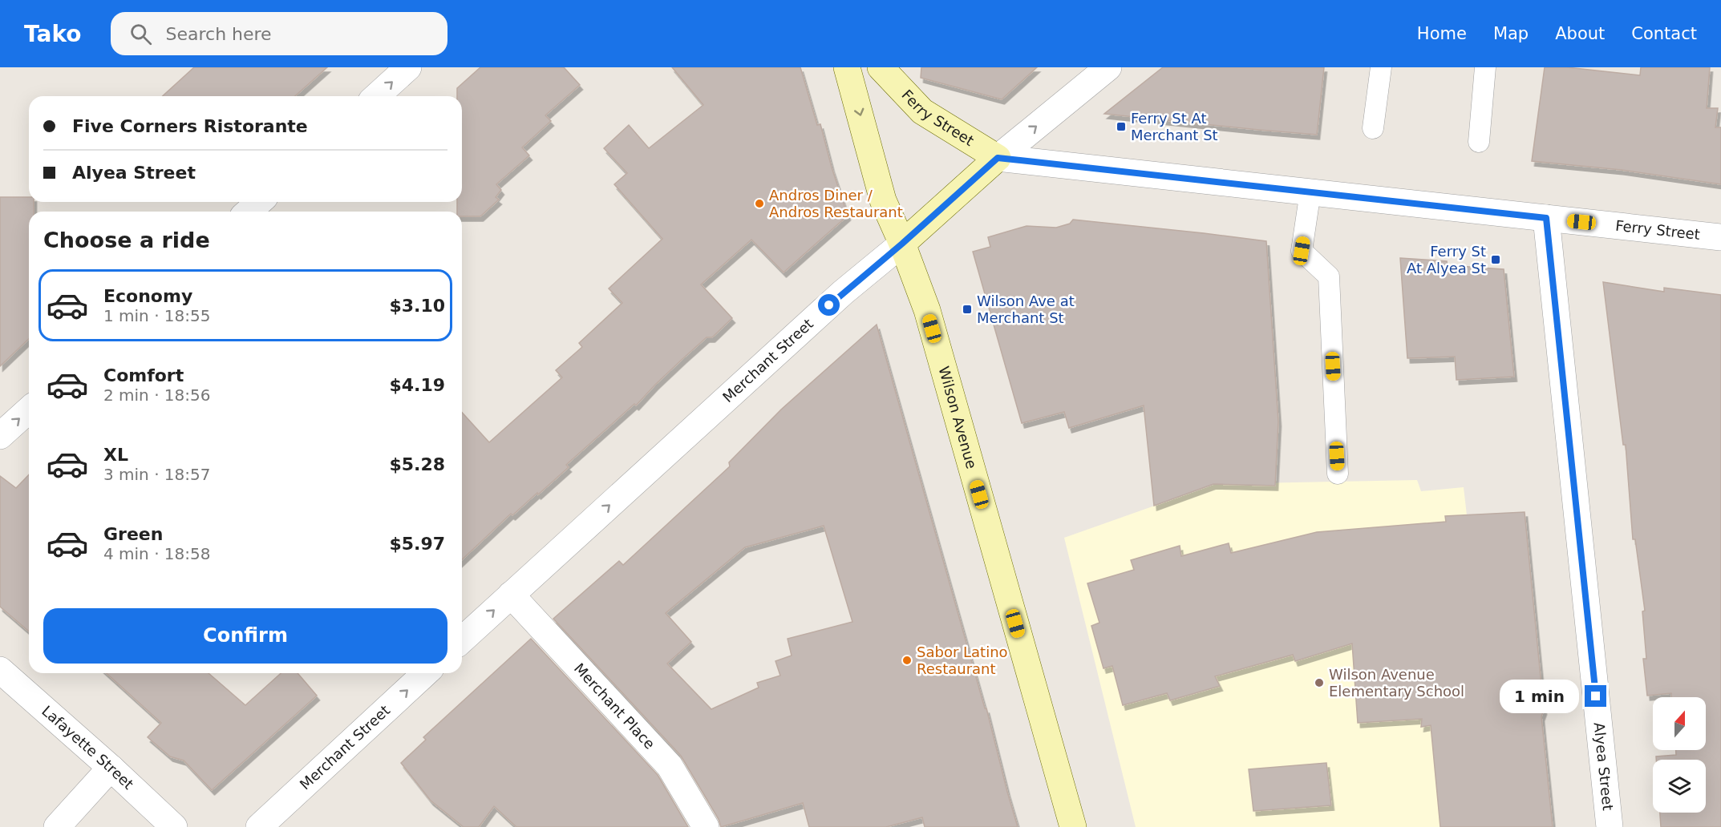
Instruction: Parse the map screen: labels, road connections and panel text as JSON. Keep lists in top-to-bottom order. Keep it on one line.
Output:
{"streets":{"main road":["Ferry Street","Merchant Street","Wilson Avenue"],"street":["Merchant Place","Lafayette Street","Alyea Street"]},"crossings":[["Ferry Street","Merchant Street"],["Ferry Street","Alyea Street"],["Merchant Street","Wilson Avenue"],["Merchant Street","Merchant Place"]],"one_way":["Merchant Street"],"places":{"transit":["Ferry St At Merchant St","Ferry St At Alyea St","Wilson Ave at Merchant St"],"other":["Andros Diner / Andros Restaurant","Sabor Latino Restaurant","Wilson Avenue Elementary School"]},"north":"top","page":{"header":"Tako","search":"Search here","nav":["Home","Map","About","Contact"],"banner":["Five Corners Ristorante","Alyea Street"],"heading":"Choose a ride","list":[{"name":"Economy","note":"1 min · 18:55","value":"$3.10"},{"name":"Comfort","note":"2 min · 18:56","value":"$4.19"},{"name":"XL","note":"3 min · 18:57","value":"$5.28"},{"name":"Green","note":"4 min · 18:58","value":"$5.97"}],"buttons":"Confirm","bubble":"1 min"}}
